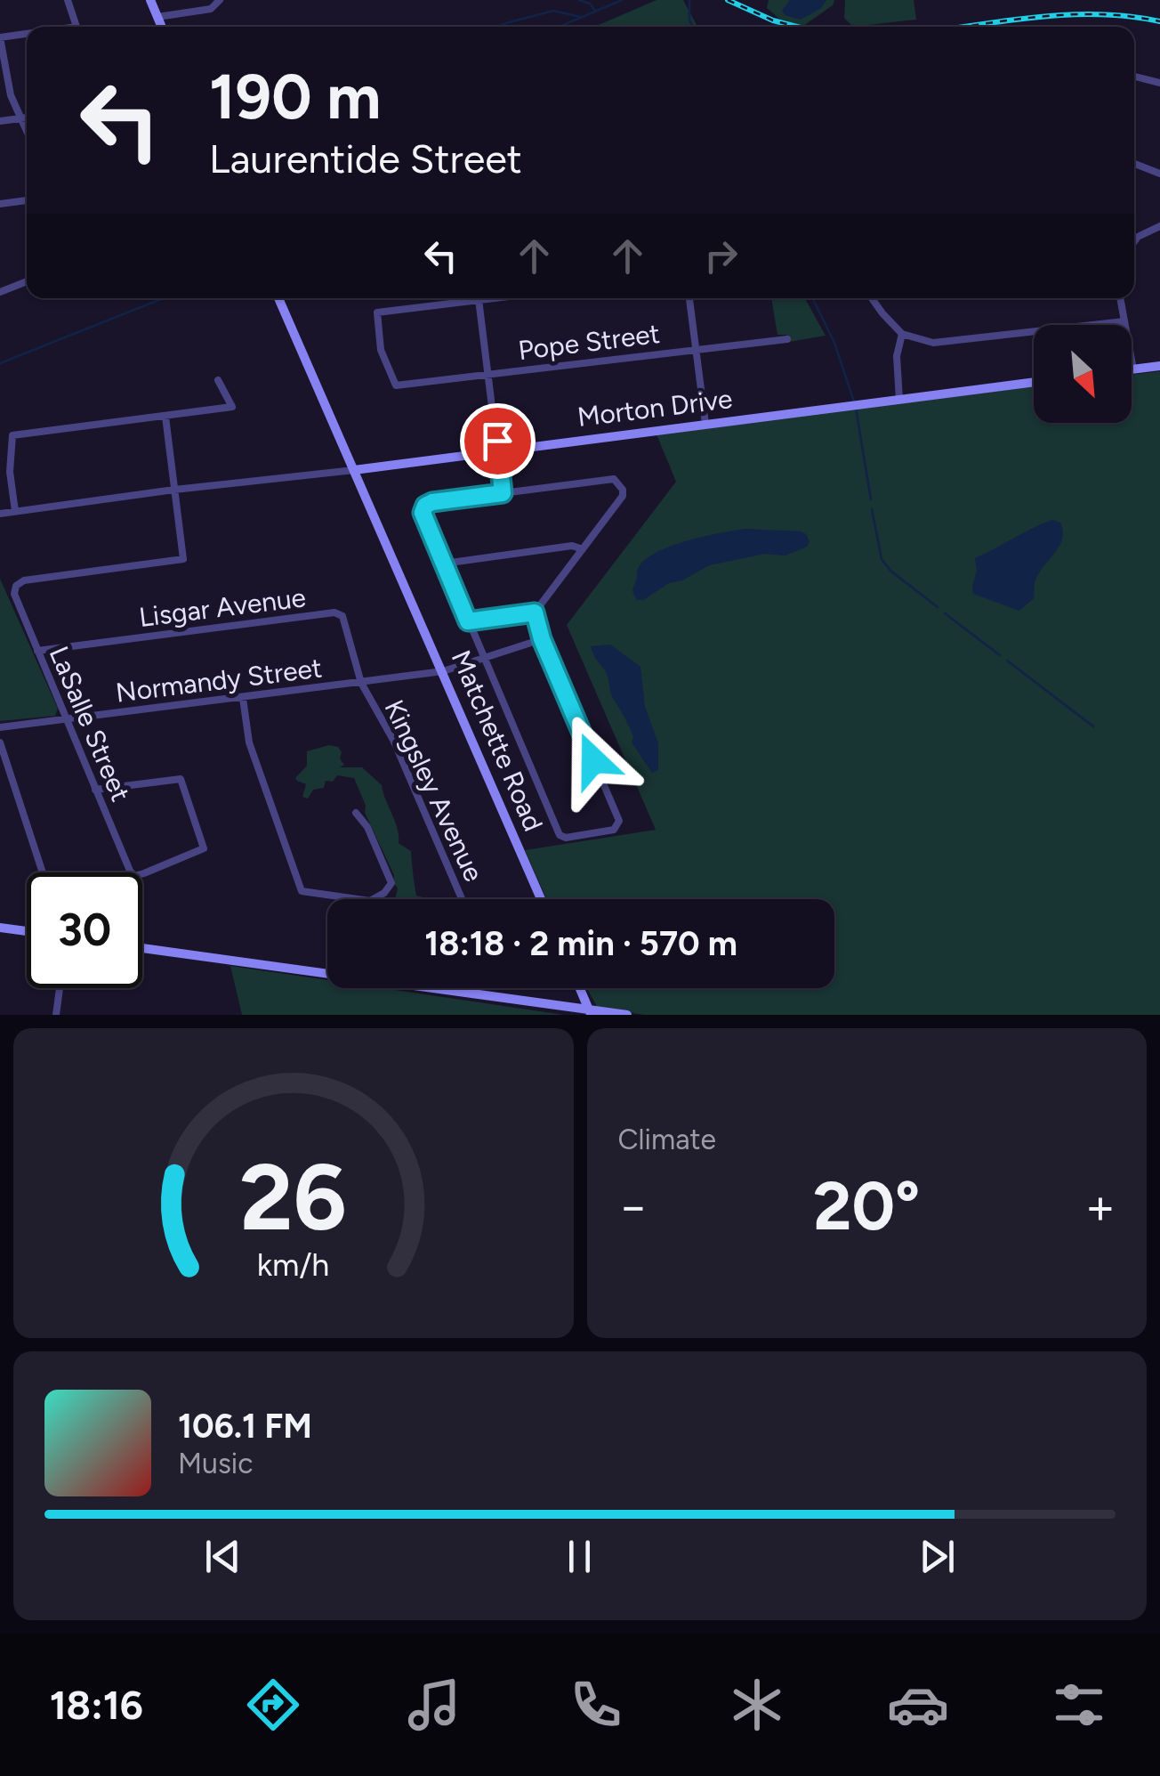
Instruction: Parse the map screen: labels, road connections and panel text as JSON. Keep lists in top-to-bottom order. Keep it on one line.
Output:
{"streets":{"street":["Pope Street","Morton Drive","Lisgar Avenue","Normandy Street","LaSalle Street","Matchette Road","Kingsley Avenue"]},"crossings":[["Morton Drive","LaSalle Street"],["Morton Drive","Matchette Road"],["Lisgar Avenue","Normandy Street"],["Lisgar Avenue","LaSalle Street"],["Lisgar Avenue","Kingsley Avenue"],["Normandy Street","LaSalle Street"],["Normandy Street","Matchette Road"],["Normandy Street","Kingsley Avenue"]],"north":"bottom right","page":{"turn":["190 m","Laurentide Street"],"limit":"30","trip":"18:18 · 2 min · 570 m","tile":"Climate","heat":["−","20°","+"],"song":["106.1 FM","Music"],"tabs":"18:16","gauge":["26","km/h"]}}
